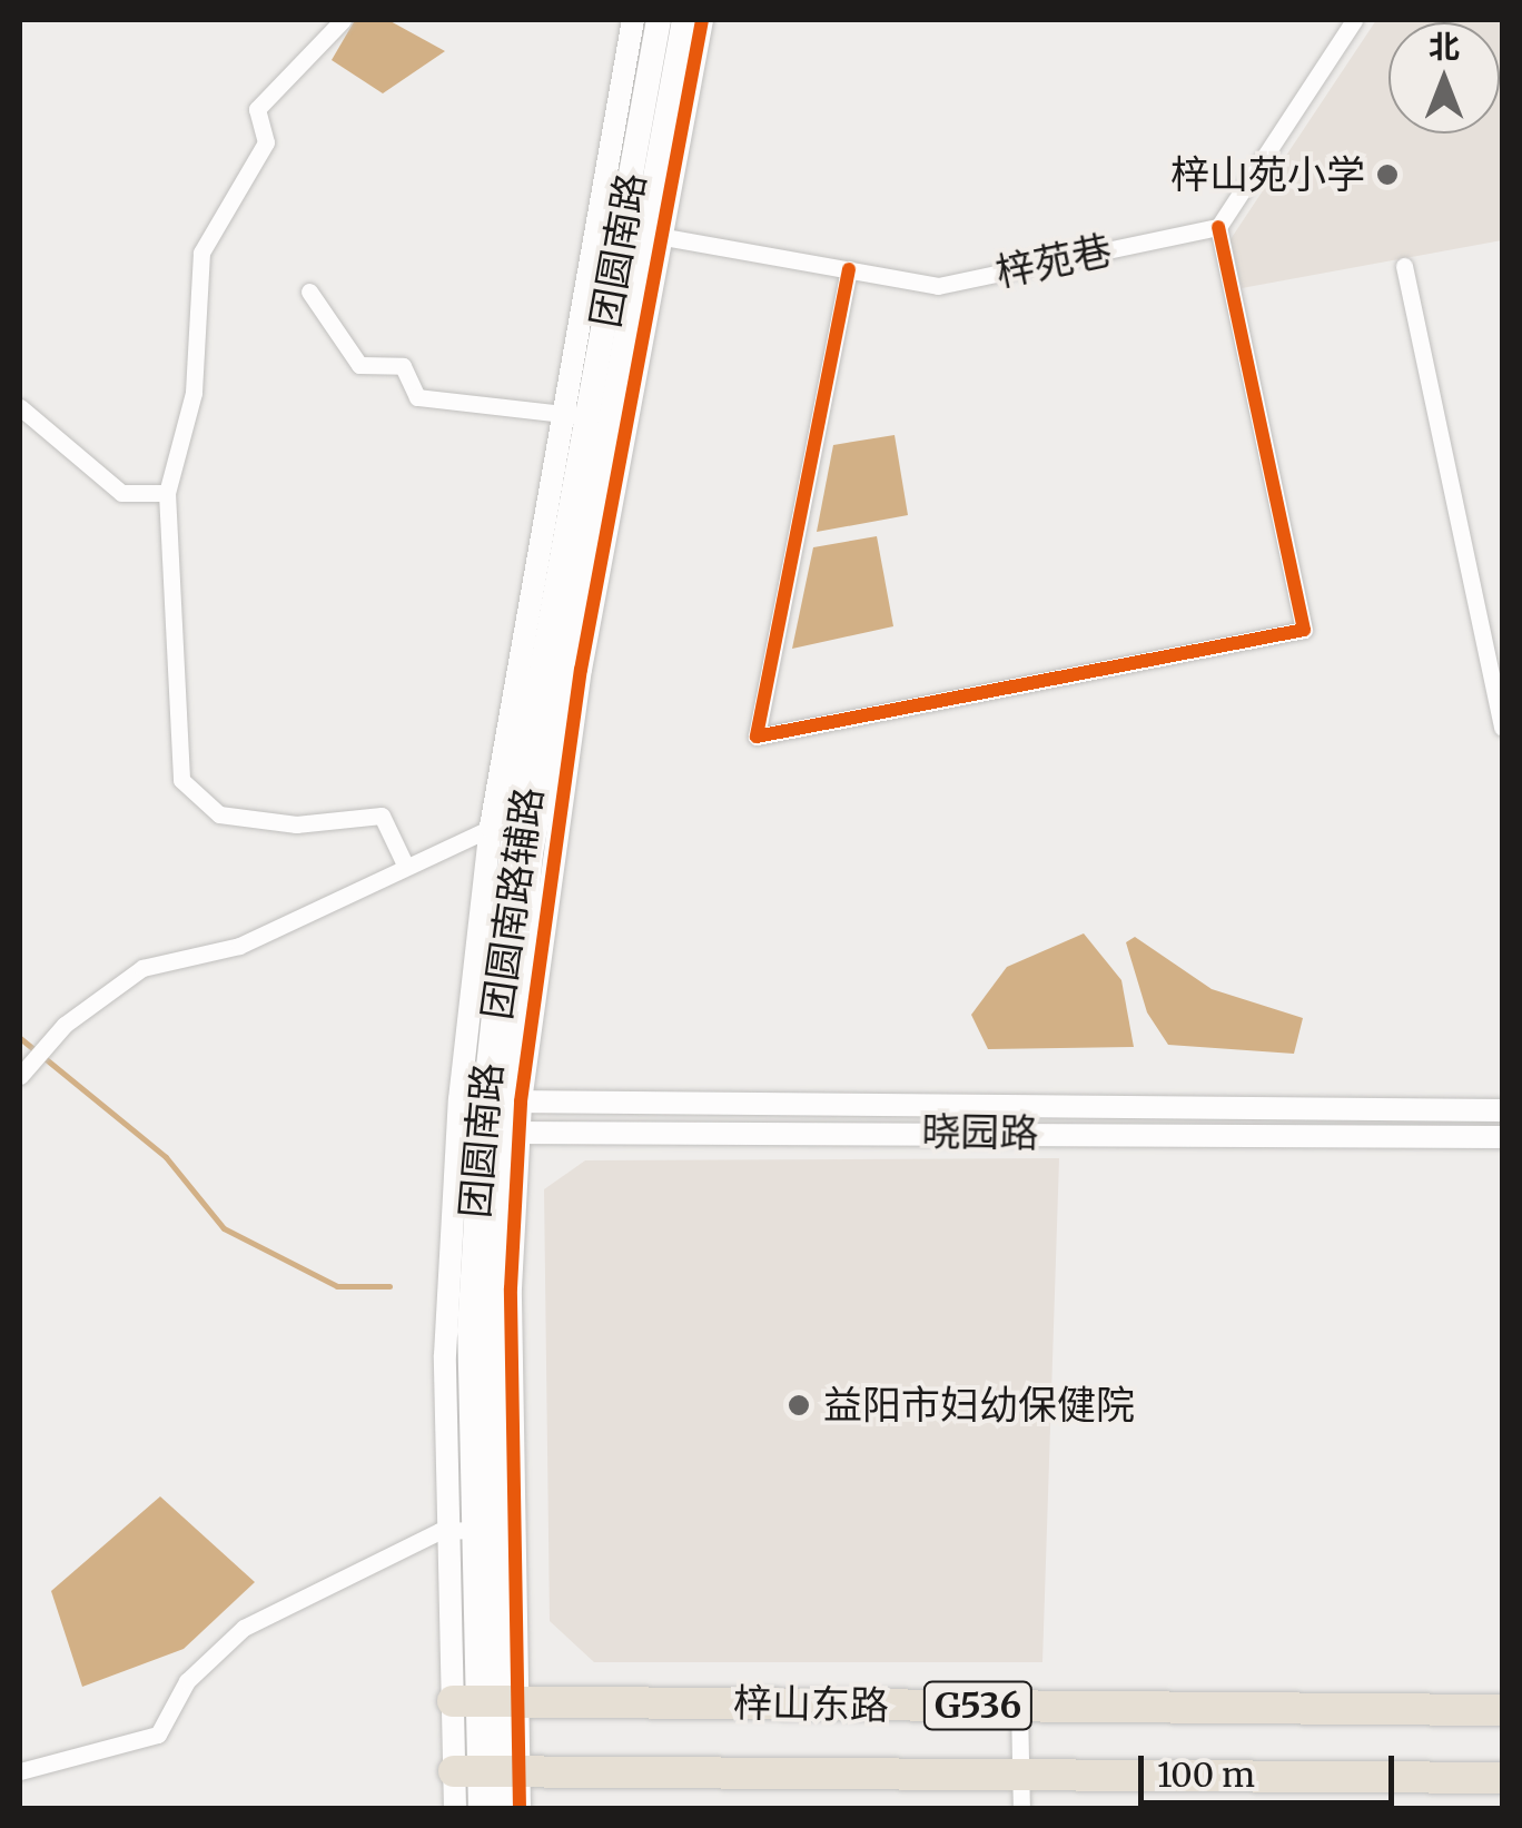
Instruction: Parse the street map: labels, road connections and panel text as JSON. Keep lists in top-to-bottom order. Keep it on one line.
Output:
{"streets":{"highway":["梓山东路","G536"],"main road":["团圆南路"],"street":["梓苑巷","团圆南路辅路","晓园路"]},"crossings":[["团圆南路","梓苑巷"],["团圆南路","团圆南路辅路"],["团圆南路","晓园路"],["团圆南路","梓山东路"]],"places":["梓山苑小学","益阳市妇幼保健院"],"scale_bar":"100 m","north":"top"}
